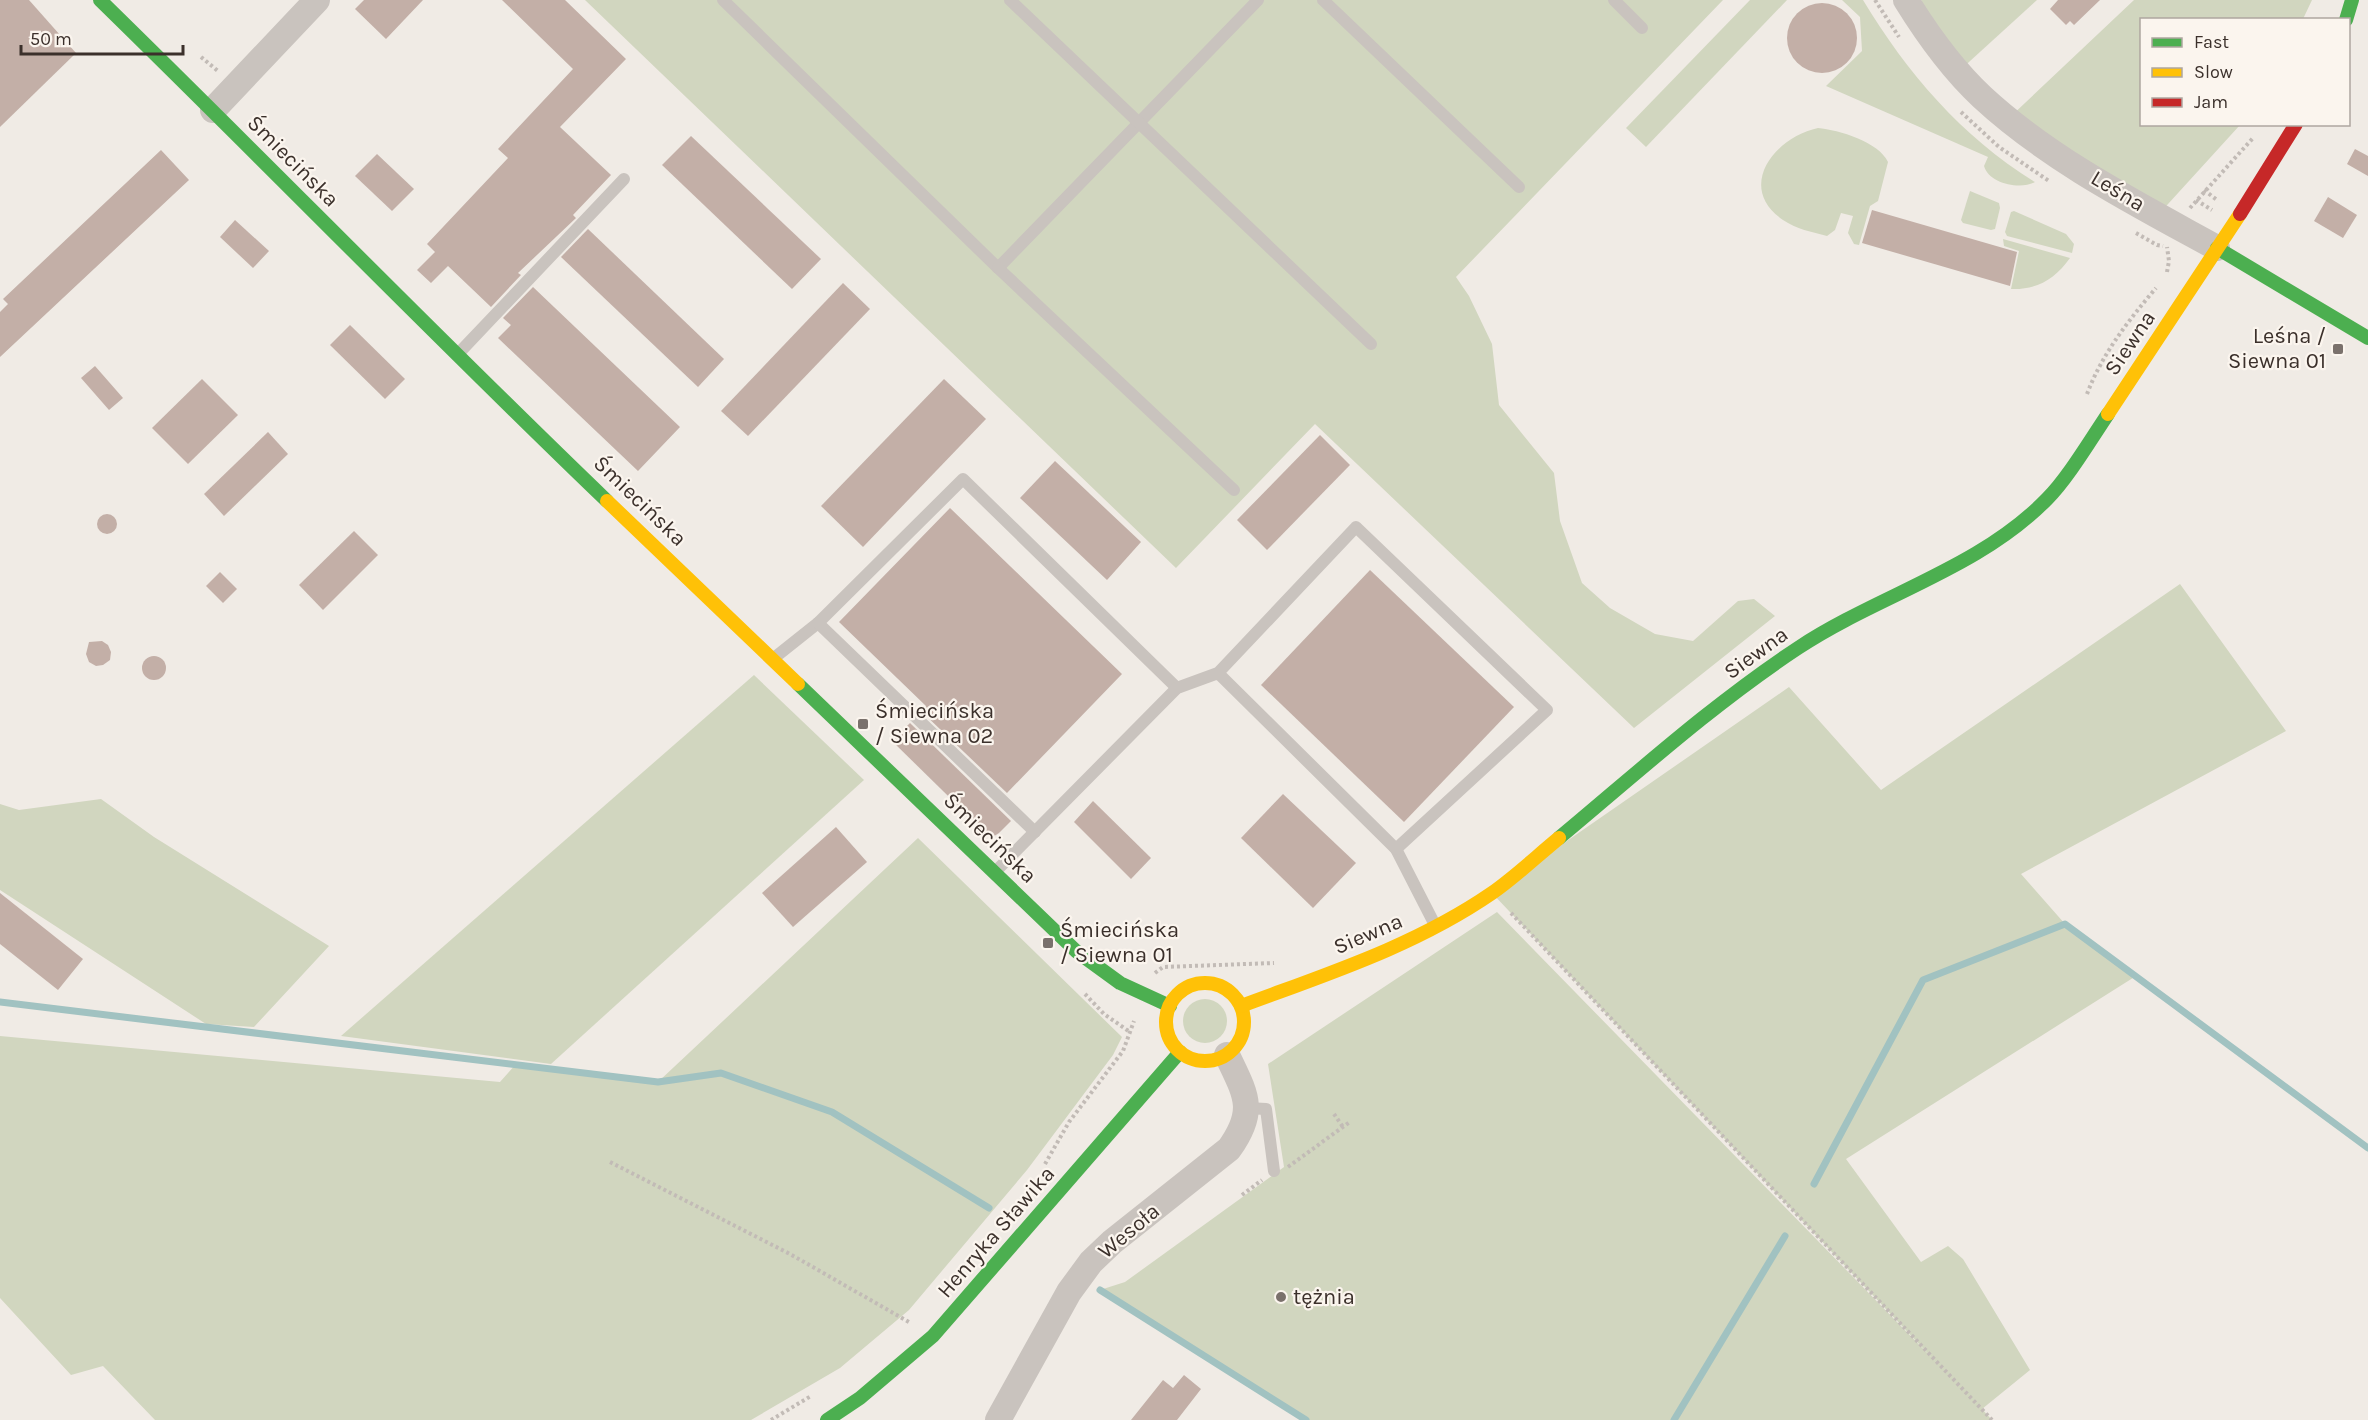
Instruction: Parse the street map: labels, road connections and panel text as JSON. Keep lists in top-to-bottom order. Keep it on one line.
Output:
{"streets":{"main road":["Śmiecińska","Leśna","Siewna","Henryka Sławika"],"street":["Wesoła"]},"crossings":[["Śmiecińska","Siewna"],["Śmiecińska","Henryka Sławika"],["Leśna","Siewna"],["Siewna","Henryka Sławika"]],"places":{"transit":["Leśna / Siewna 01","Śmiecińska / Siewna 02","Śmiecińska / Siewna 01"],"other":["tężnia"]},"legend":["Fast","Slow","Jam"],"scale_bar":"50 m"}
